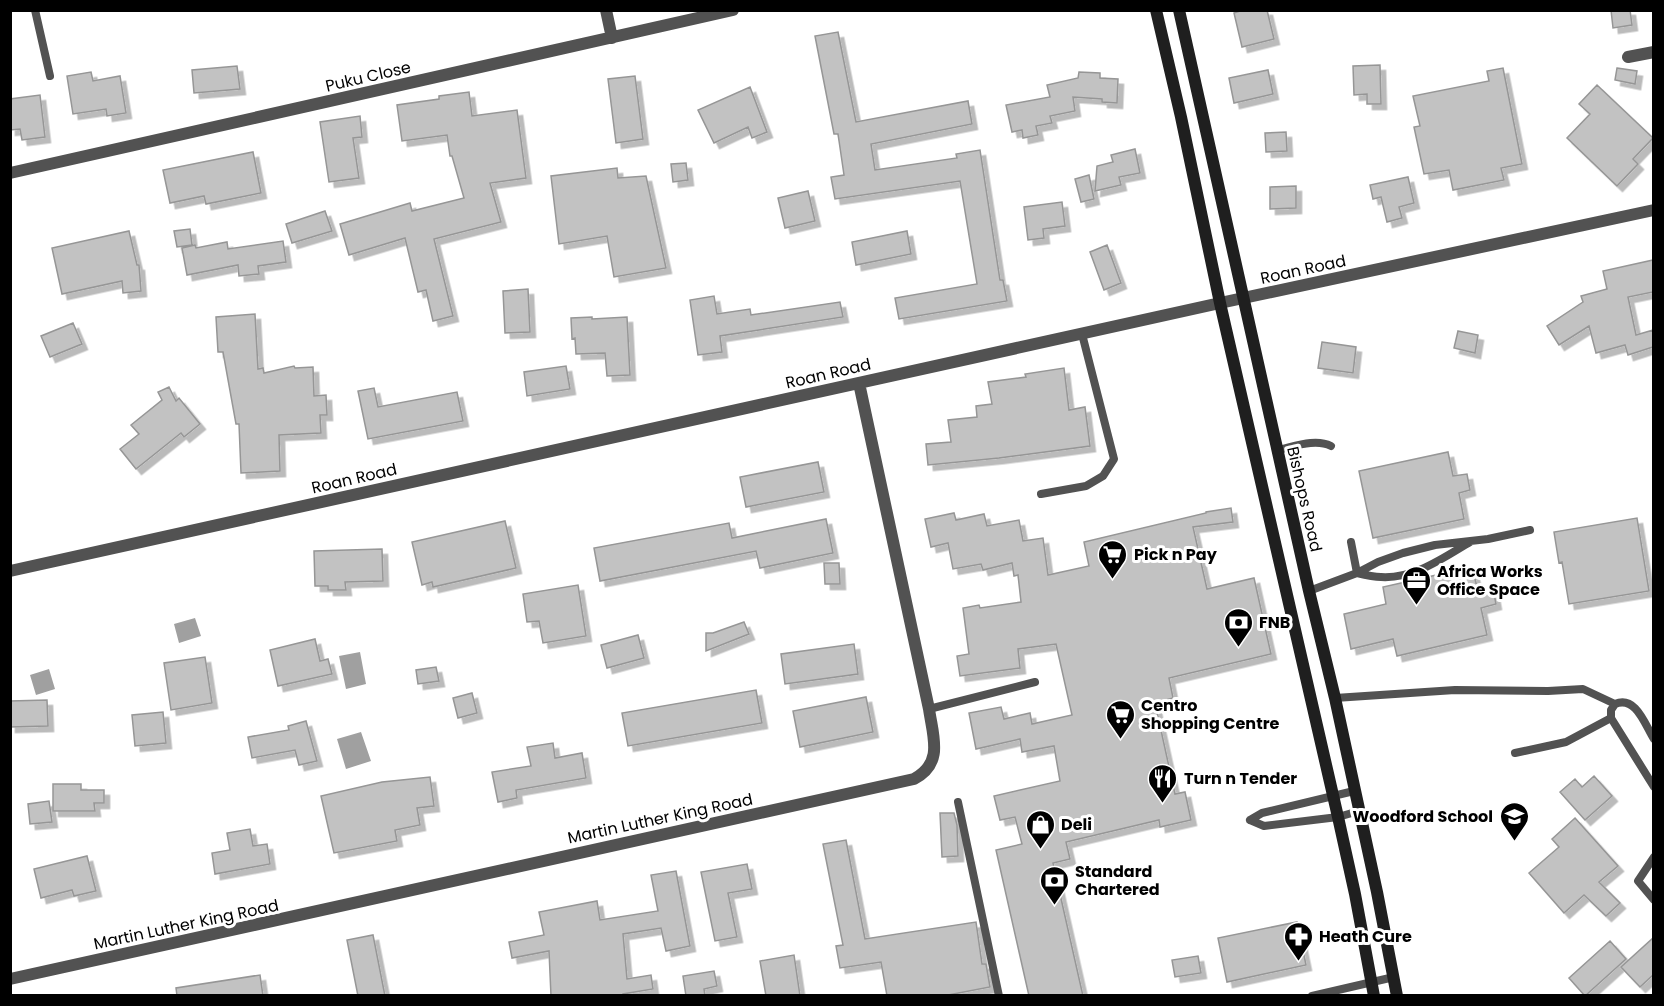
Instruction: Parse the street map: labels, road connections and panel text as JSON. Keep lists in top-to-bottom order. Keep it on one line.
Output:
{"streets":{"main road":["Bishops Road"],"street":["Puku Close","Roan Road","Martin Luther King Road"]},"crossings":[["Roan Road","Bishops Road"],["Roan Road","Martin Luther King Road"]],"places":{"supermarket":["Pick n Pay","Centro Shopping Centre"],"office":["Africa Works Office Space"],"bank":["FNB","Standard Chartered"],"restaurant":["Turn n Tender"],"school or university":["Woodford School"],"shop":["Deli"],"pharmacy":["Heath Cure"]}}
